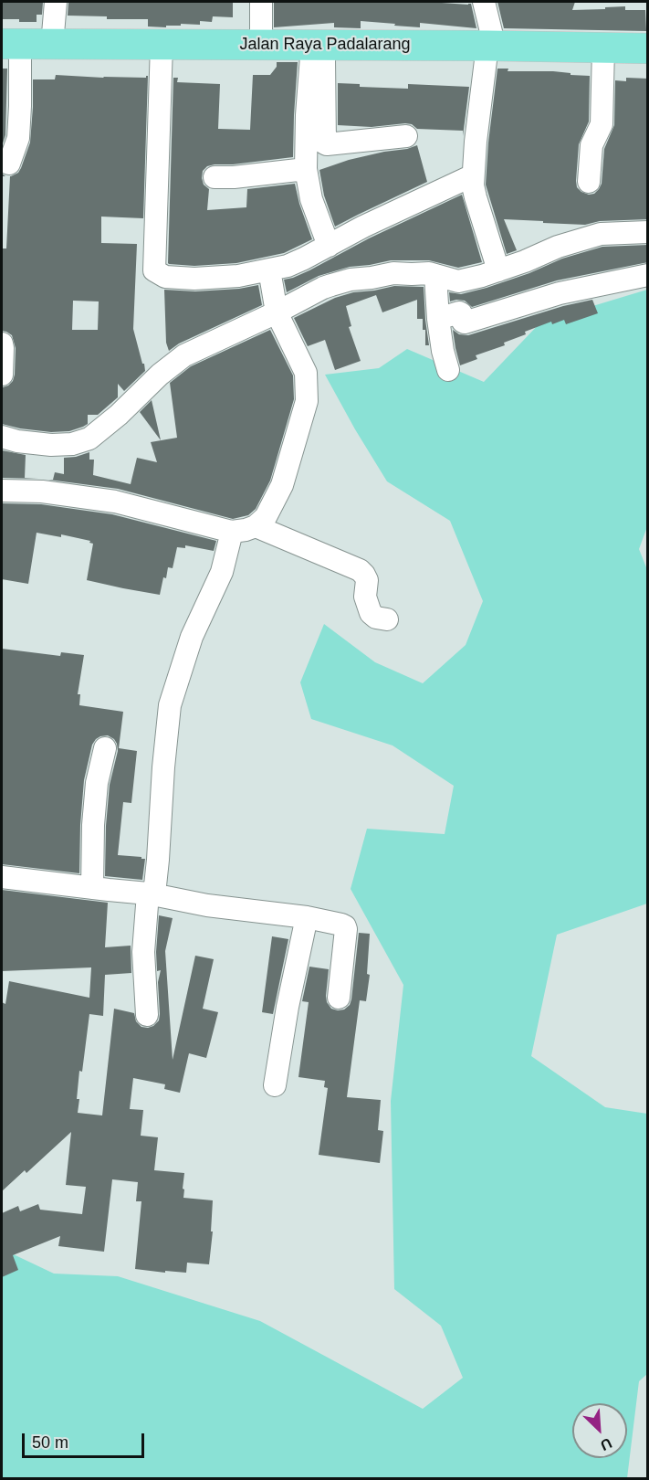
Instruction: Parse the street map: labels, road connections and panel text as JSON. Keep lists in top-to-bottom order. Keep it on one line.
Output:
{"streets":{"highway":["Jalan Raya Padalarang"]},"scale_bar":"50 m","north":"bottom right"}
